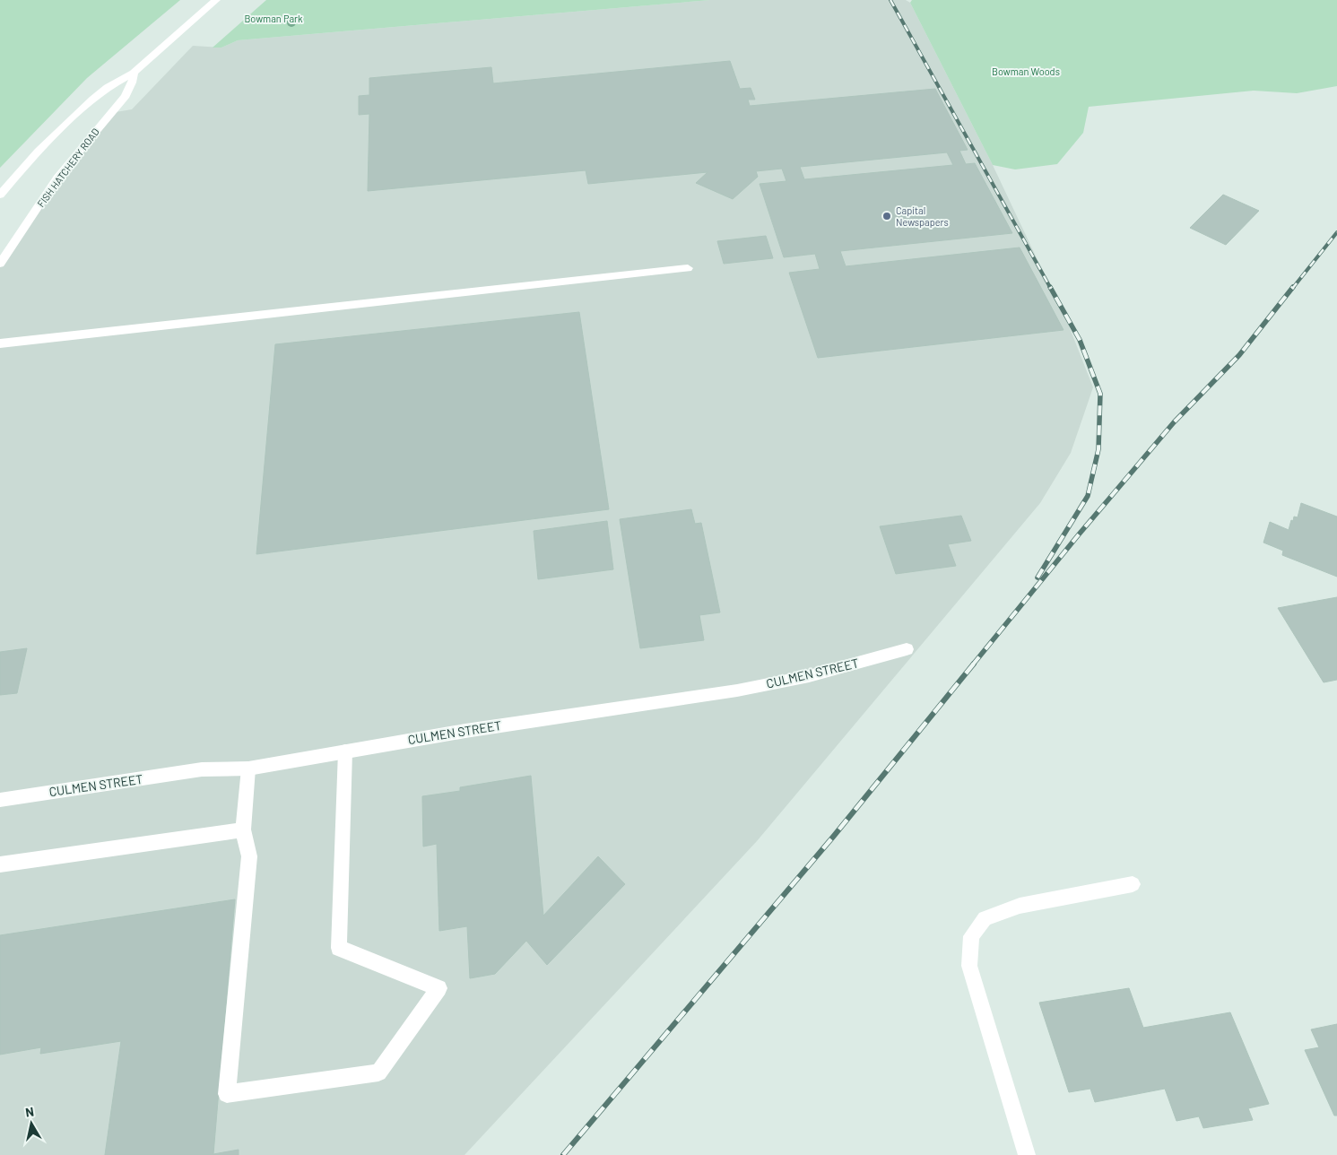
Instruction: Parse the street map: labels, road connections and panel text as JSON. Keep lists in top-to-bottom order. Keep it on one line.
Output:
{"streets":{"main road":["FISH HATCHERY ROAD","CULMEN STREET"]},"parks":["Bowman Park","Bowman Woods"],"places":["Capital Newspapers"],"north":"top"}
